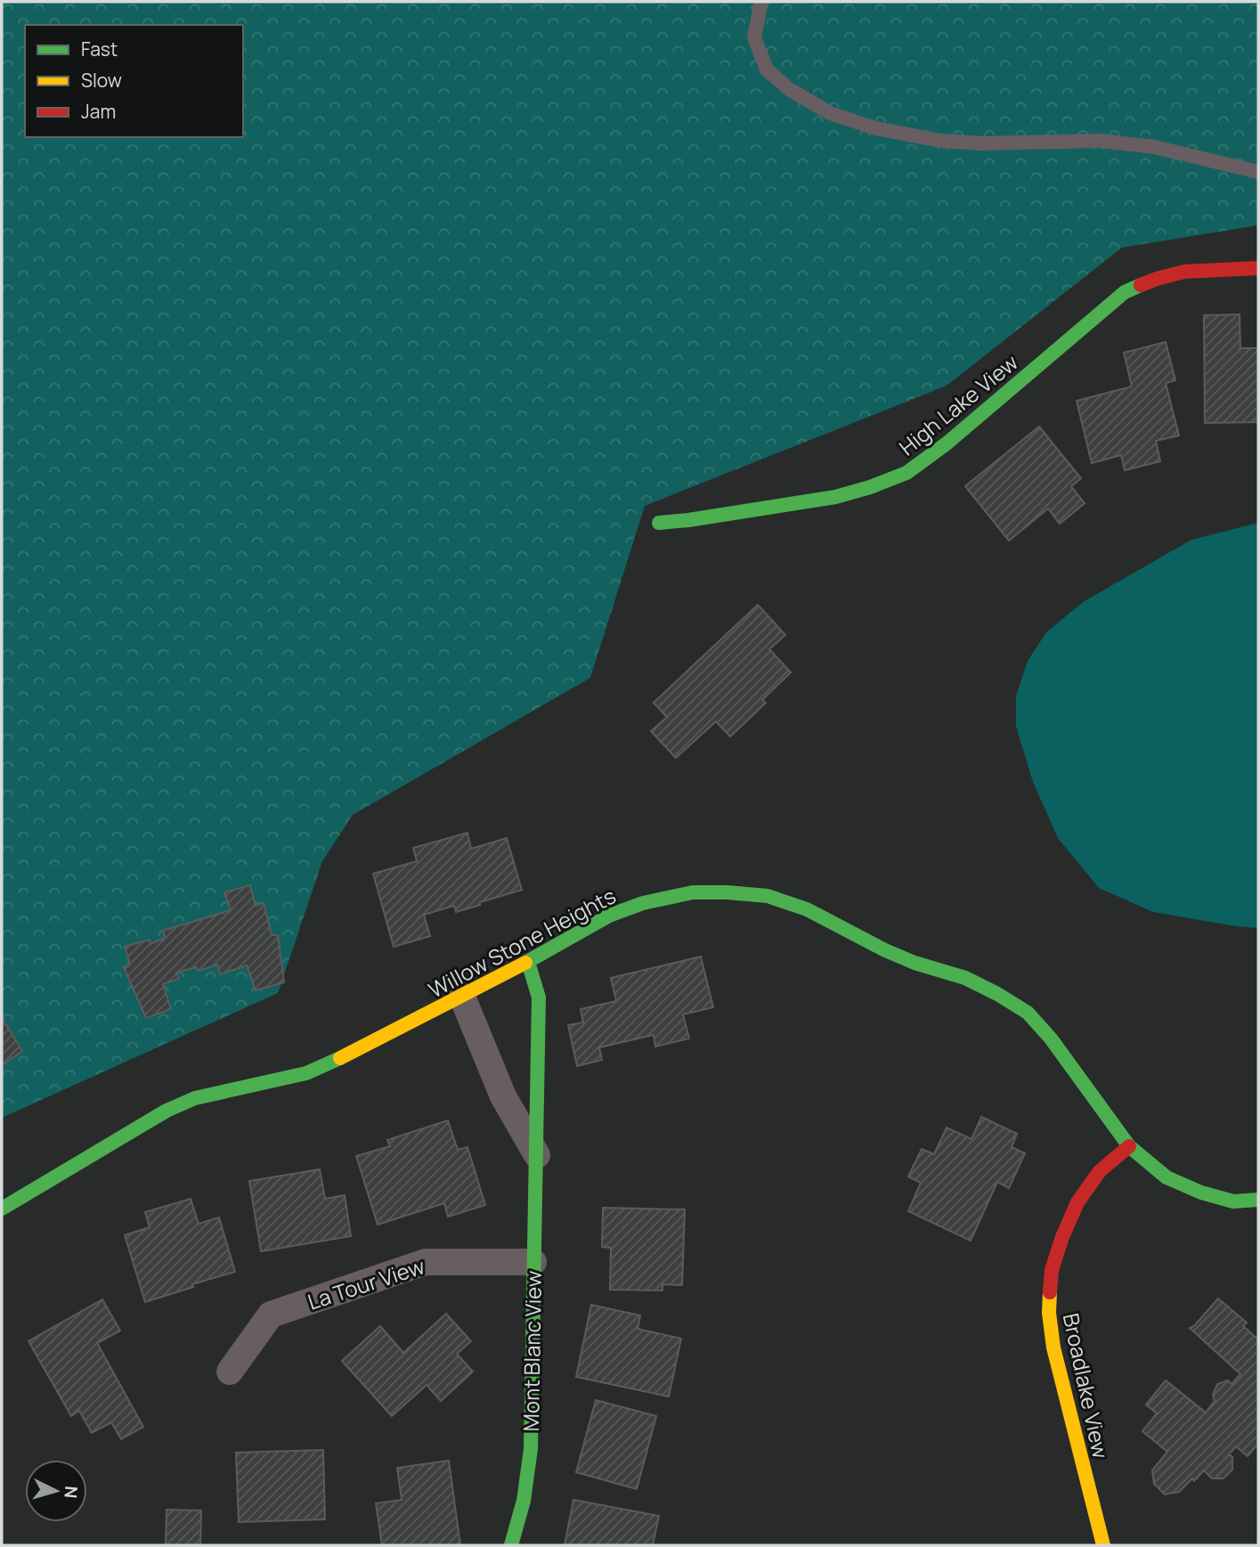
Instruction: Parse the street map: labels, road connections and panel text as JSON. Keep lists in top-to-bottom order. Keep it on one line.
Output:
{"streets":{"street":["High Lake View","Willow Stone Heights","La Tour View","Mont Blanc View","Broadlake View"]},"crossings":[["Willow Stone Heights","Mont Blanc View"],["Willow Stone Heights","Broadlake View"],["La Tour View","Mont Blanc View"]],"legend":["Fast","Slow","Jam"],"north":"right"}
